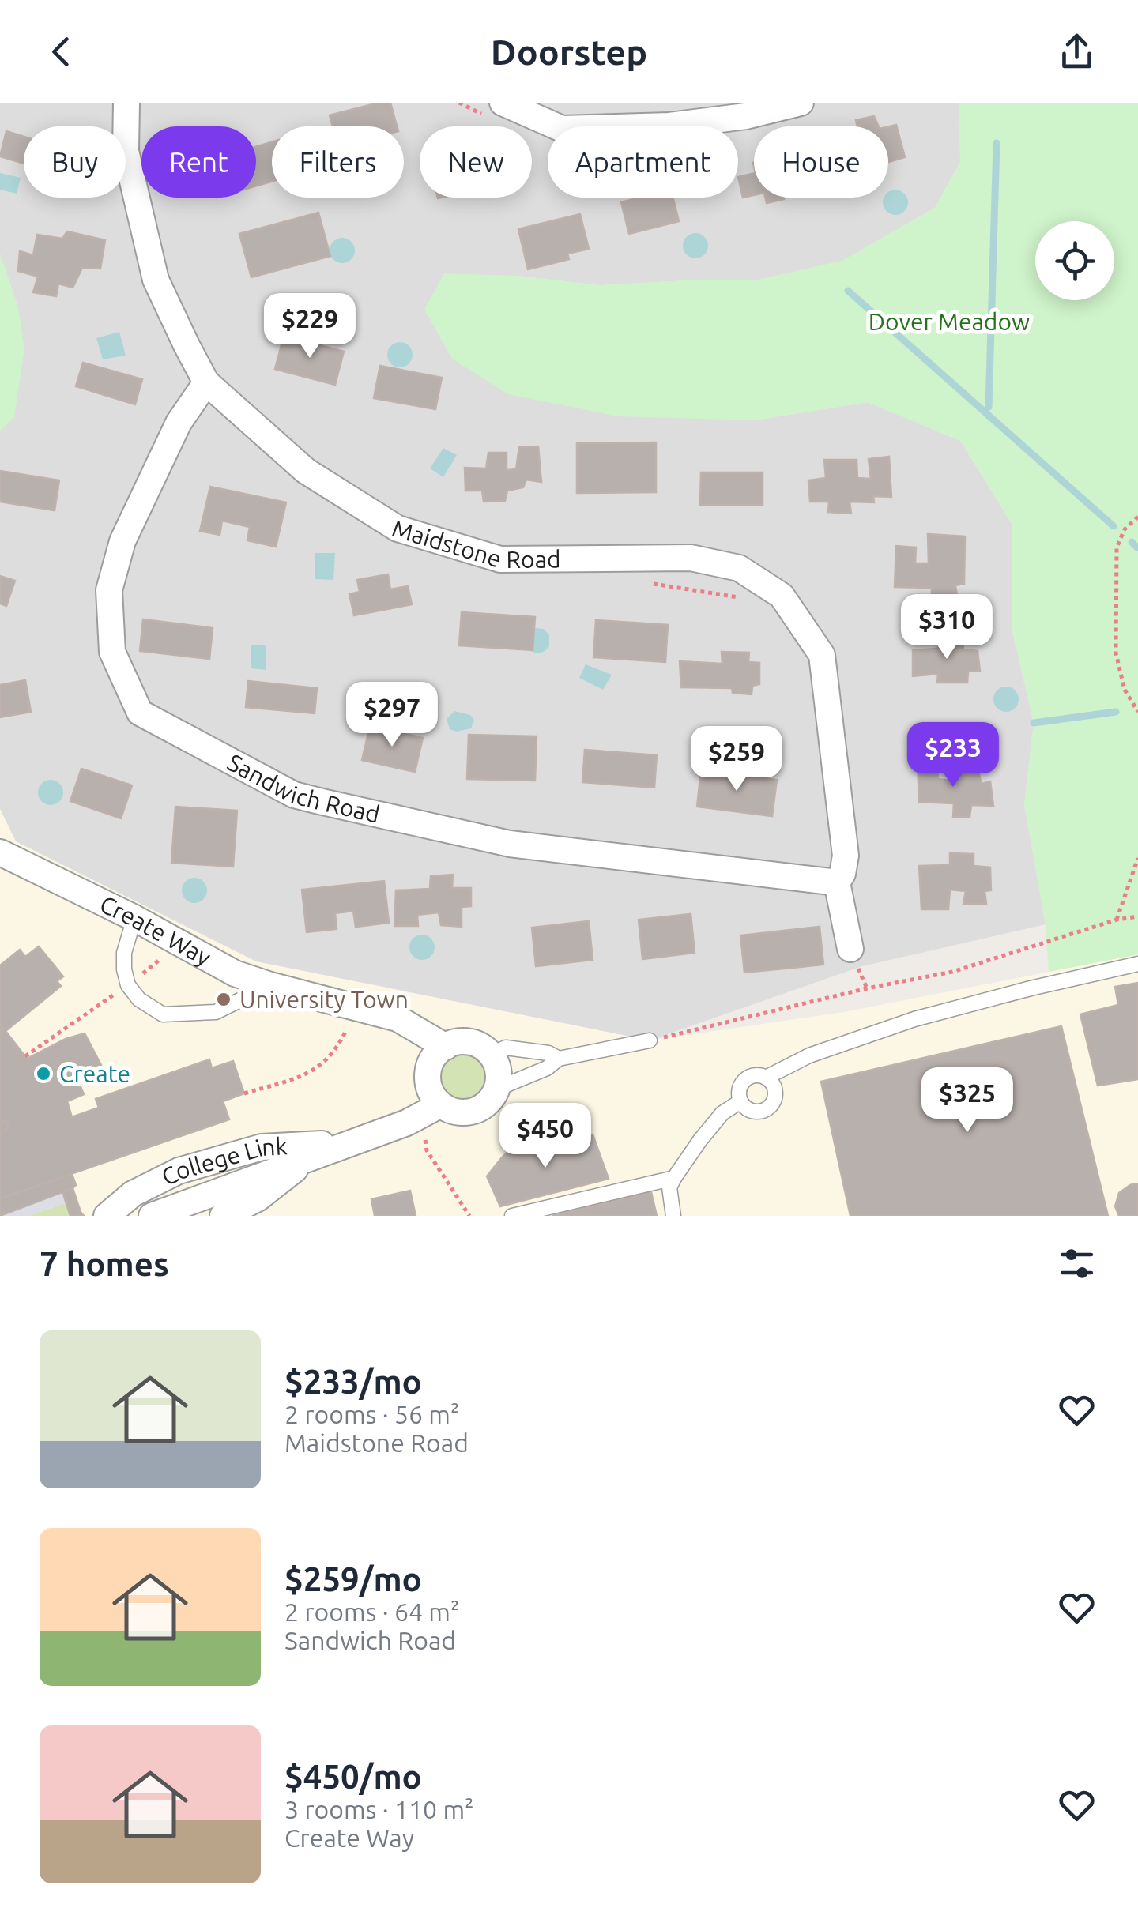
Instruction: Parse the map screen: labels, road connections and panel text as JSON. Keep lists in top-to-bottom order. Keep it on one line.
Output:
{"streets":{"street":["Maidstone Road","Sandwich Road","Create Way","College Link"]},"crossings":[["Maidstone Road","Sandwich Road"]],"parks":["Dover Meadow"],"places":["University Town","Create"],"page":{"header":"Doorstep","chip":["Buy","Rent","Filters","New","Apartment","House"],"price":["$229","$310","$297","$233","$259","$325","$450"],"heading":"7 homes","list":[{"name":"$233/mo","note":"2 rooms · 56 m² · Maidstone Road"},{"name":"$259/mo","note":"2 rooms · 64 m² · Sandwich Road"},{"name":"$450/mo","note":"3 rooms · 110 m² · Create Way"}]}}
